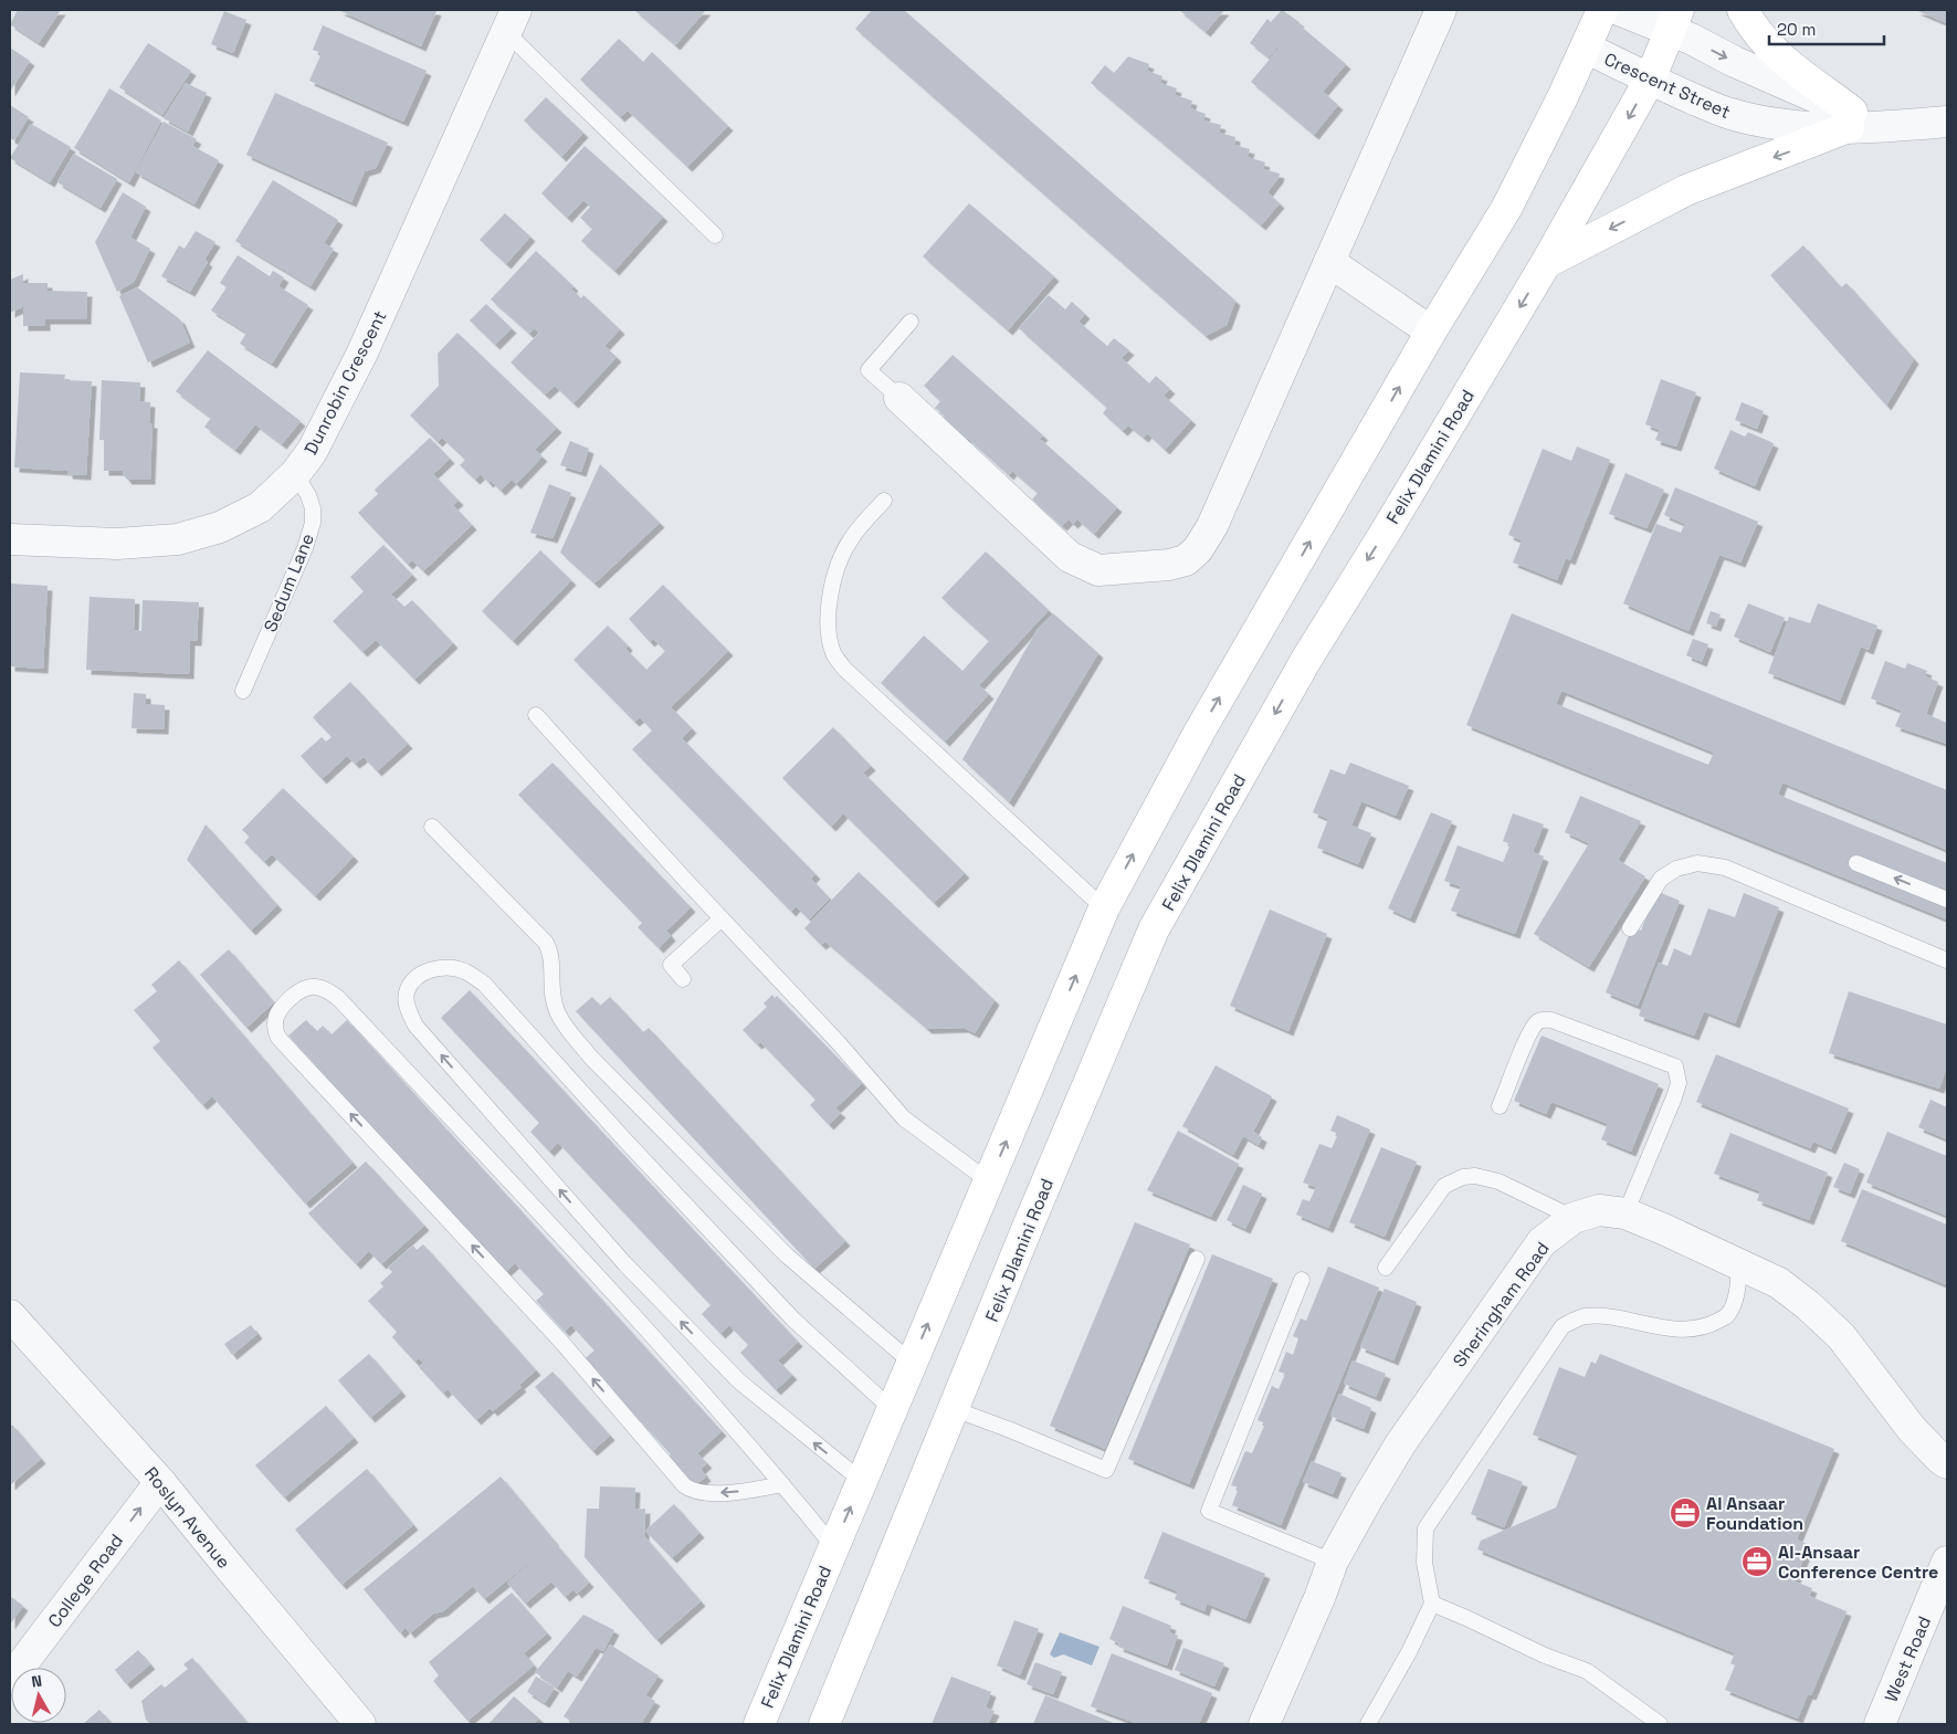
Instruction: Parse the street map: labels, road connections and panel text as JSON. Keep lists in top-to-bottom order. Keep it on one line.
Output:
{"streets":{"main road":["Felix Dlamini Road"],"street":["Crescent Street","Dunrobin Crescent","Sheringham Road","Roslyn Avenue","College Road","West Road"],"lane":["Sedum Lane"]},"crossings":[["Crescent Street","Felix Dlamini Road"],["Dunrobin Crescent","Sedum Lane"],["Roslyn Avenue","College Road"]],"one_way":["College Road"],"places":{"office":["Al Ansaar Foundation","Al-Ansaar Conference Centre"]},"scale_bar":"20 m","north":"top"}
